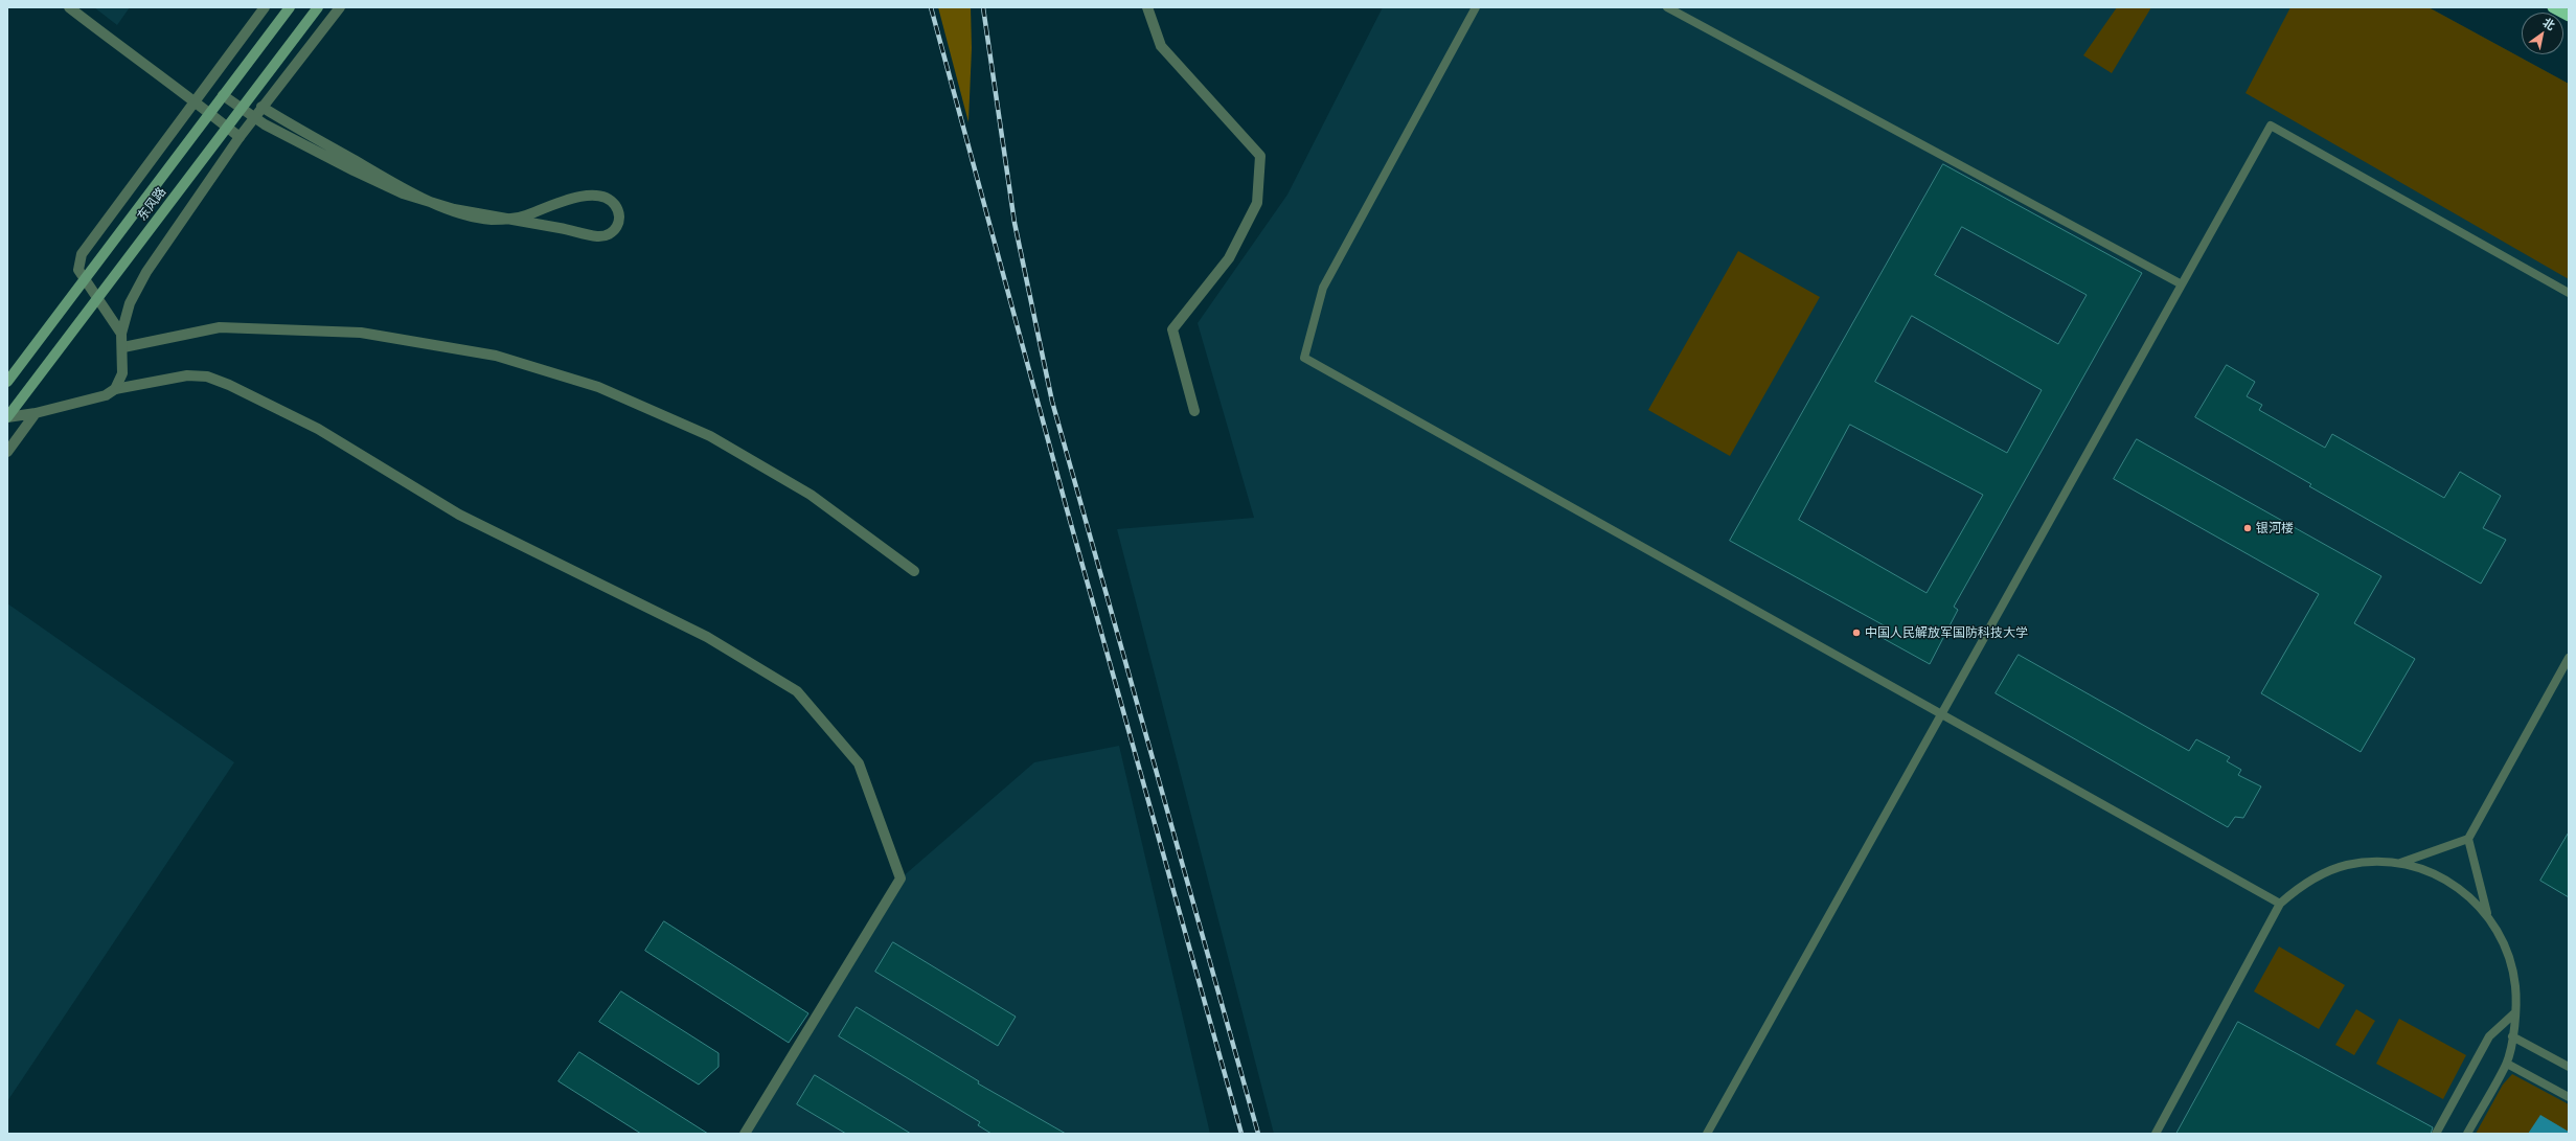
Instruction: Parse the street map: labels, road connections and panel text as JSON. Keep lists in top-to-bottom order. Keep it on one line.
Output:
{"streets":{"main road":["东风路"]},"places":["银河楼","中国人民解放军国防科技大学"],"north":"top right"}
